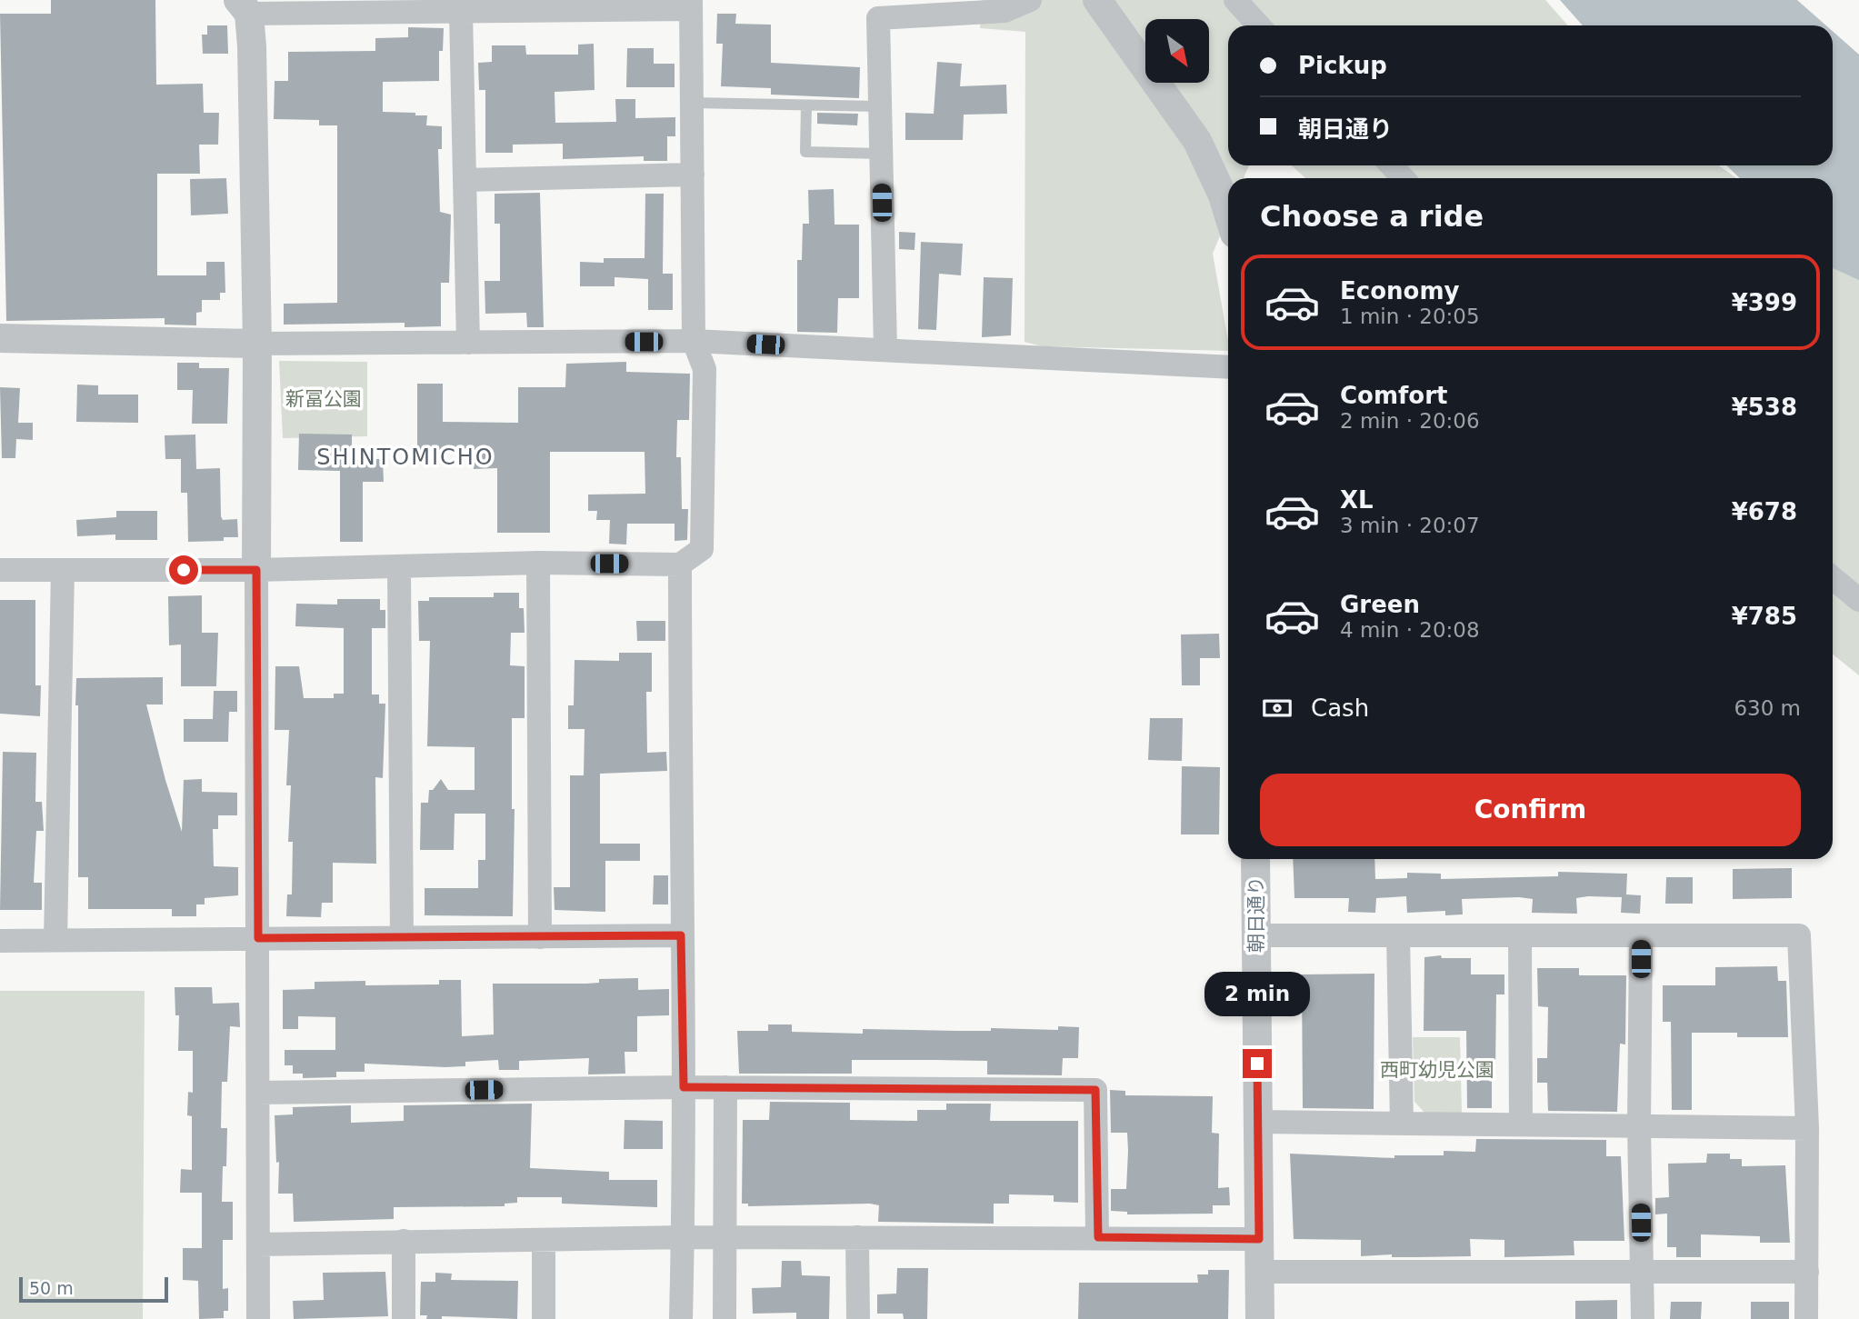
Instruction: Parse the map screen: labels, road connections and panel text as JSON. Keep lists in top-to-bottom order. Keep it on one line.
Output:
{"streets":{"street":["朝日通り"]},"districts":["SHINTOMICHO"],"parks":["新冨公園","西町幼児公園"],"scale_bar":"50 m","north":"bottom right","page":{"banner":["Pickup","朝日通り"],"heading":"Choose a ride","list":[{"name":"Economy","note":"1 min · 20:05","value":"¥399"},{"name":"Comfort","note":"2 min · 20:06","value":"¥538"},{"name":"XL","note":"3 min · 20:07","value":"¥678"},{"name":"Green","note":"4 min · 20:08","value":"¥785"}],"pay":["Cash","630 m"],"buttons":"Confirm","bubble":"2 min","scale":"50 m"}}
